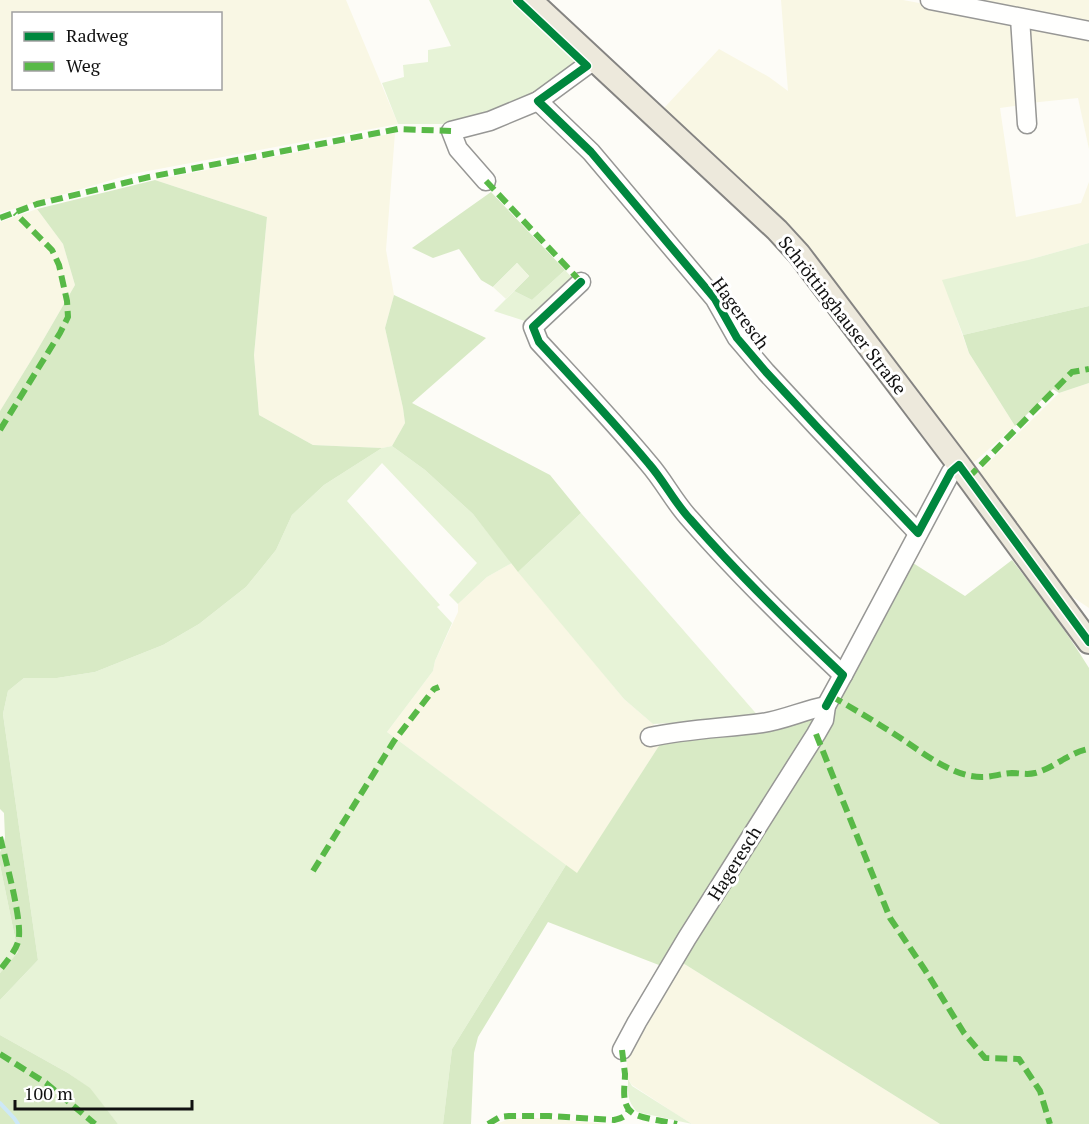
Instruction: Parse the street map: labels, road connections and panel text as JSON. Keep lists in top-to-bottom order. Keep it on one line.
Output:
{"streets":{"main road":["Schröttinghauser Straße"],"street":["Hageresch"]},"crossings":[["Hageresch","Schröttinghauser Straße"]],"legend":["Radweg","Weg"],"scale_bar":"100 m"}
